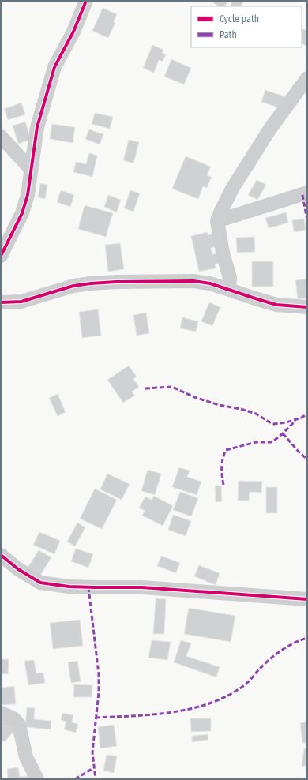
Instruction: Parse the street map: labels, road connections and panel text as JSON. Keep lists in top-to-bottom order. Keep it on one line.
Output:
{"legend":["Cycle path","Path"]}
